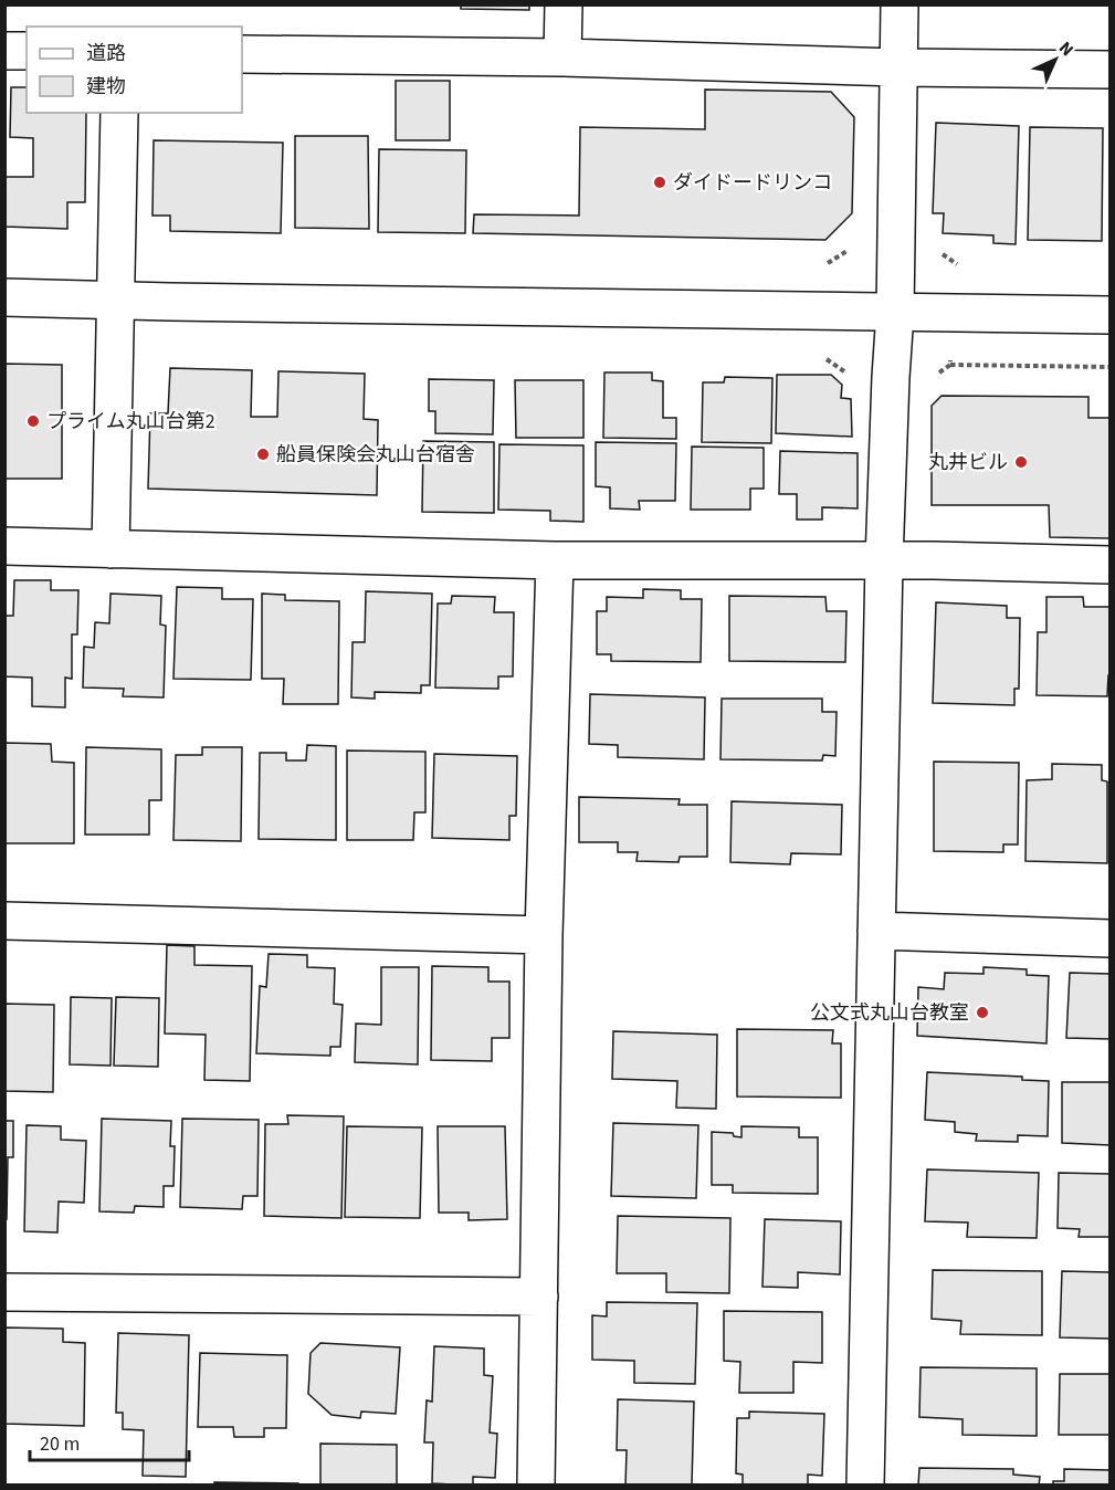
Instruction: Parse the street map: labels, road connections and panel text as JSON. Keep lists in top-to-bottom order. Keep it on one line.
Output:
{"places":["ダイドードリンコ","プライム丸山台第2","船員保険会丸山台宿舎","丸井ビル","公文式丸山台教室"],"legend":["道路","建物"],"scale_bar":"20 m","north":"top right"}
